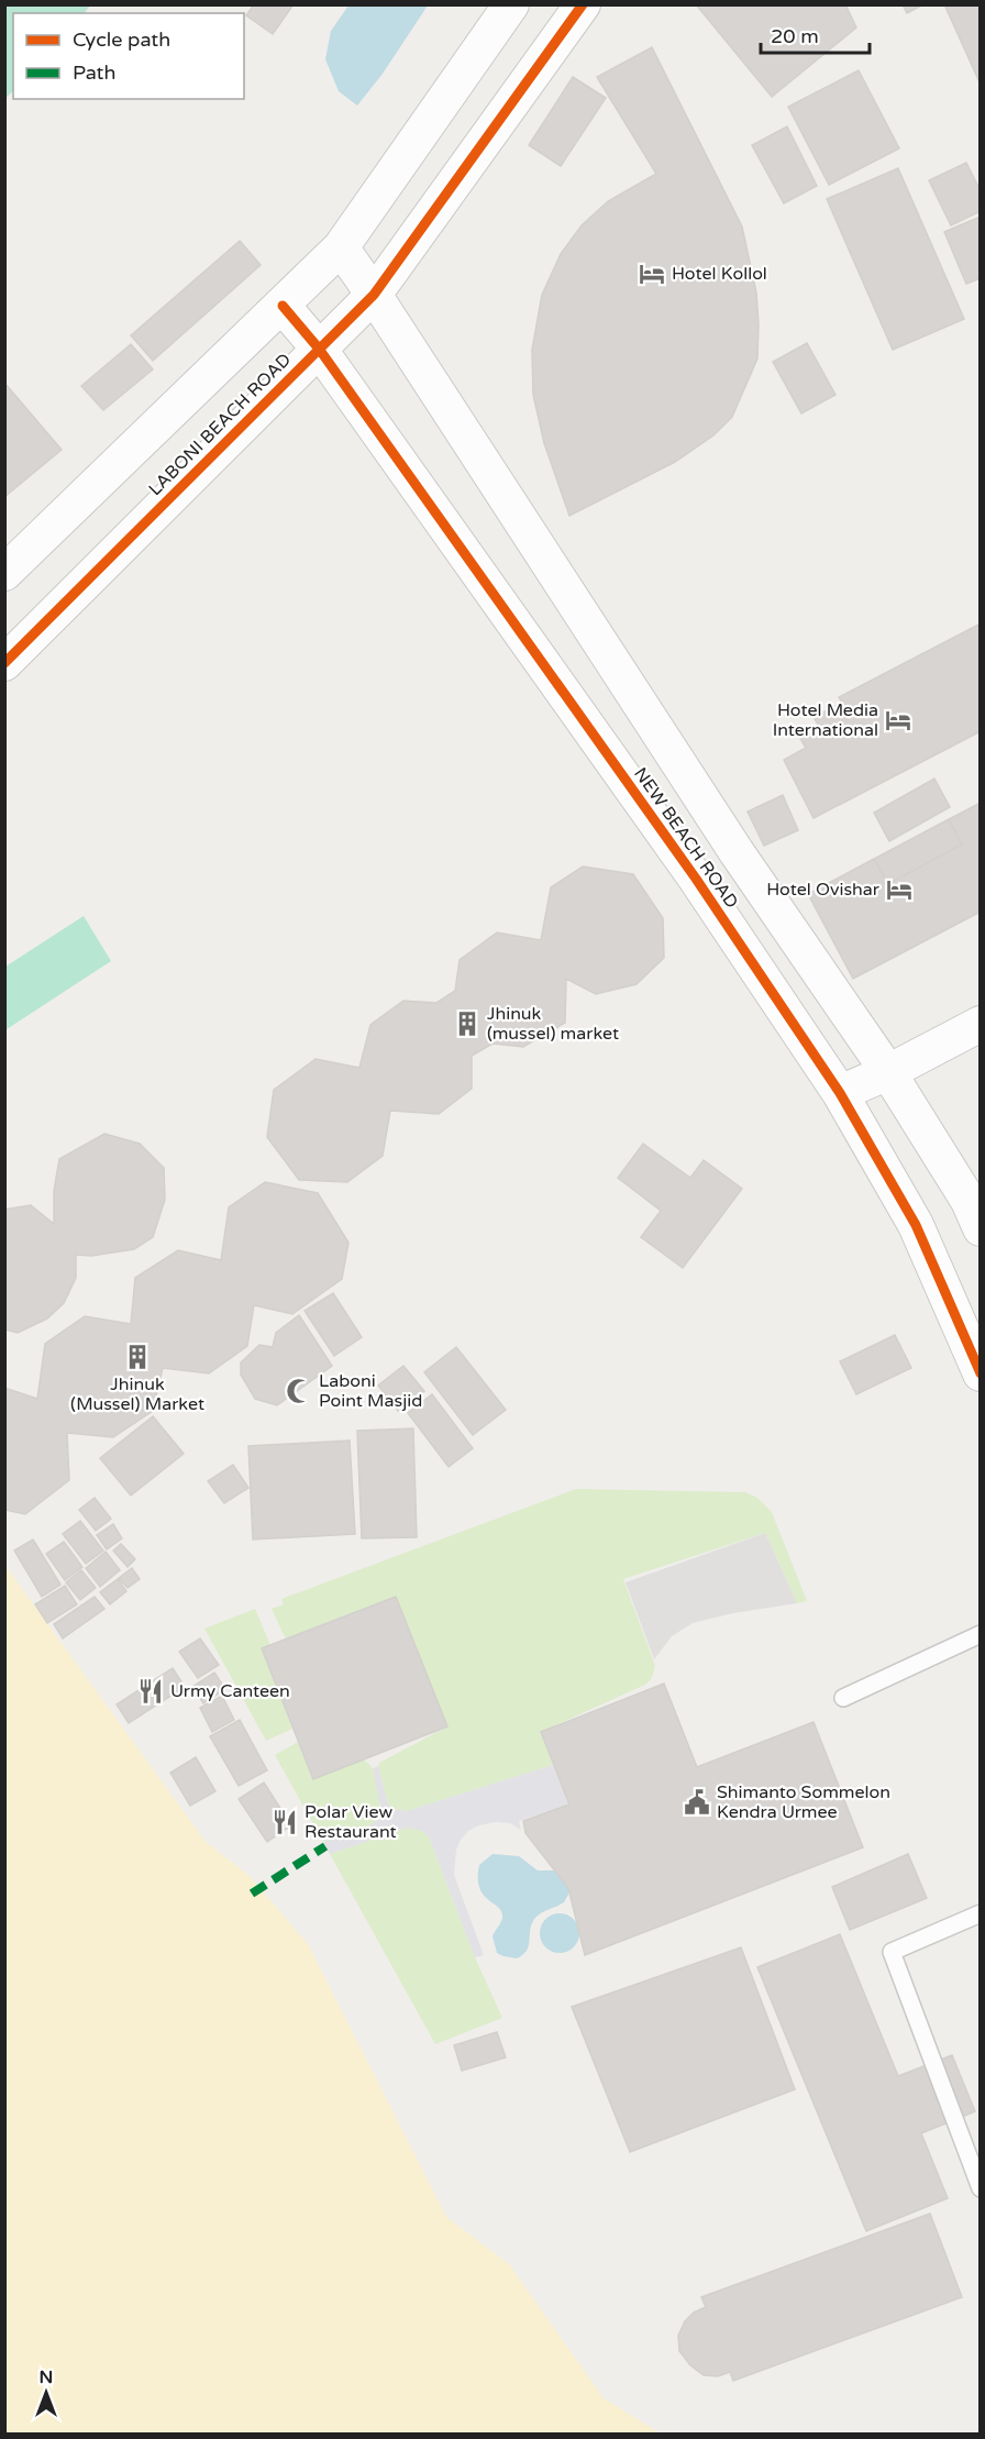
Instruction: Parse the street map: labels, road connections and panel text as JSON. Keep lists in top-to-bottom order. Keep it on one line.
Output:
{"streets":{"street":["LABONI BEACH ROAD","NEW BEACH ROAD"]},"crossings":[["LABONI BEACH ROAD","NEW BEACH ROAD"]],"places":{"hotel":["Hotel Kollol","Hotel Media International","Hotel Ovishar"],"building":["Jhinuk (mussel) market","Jhinuk (Mussel) Market"],"mosque":["Laboni Point Masjid"],"restaurant":["Urmy Canteen","Polar View Restaurant"],"public building":["Shimanto Sommelon Kendra Urmee"]},"legend":["Cycle path","Path"],"scale_bar":"20 m","north":"top"}
